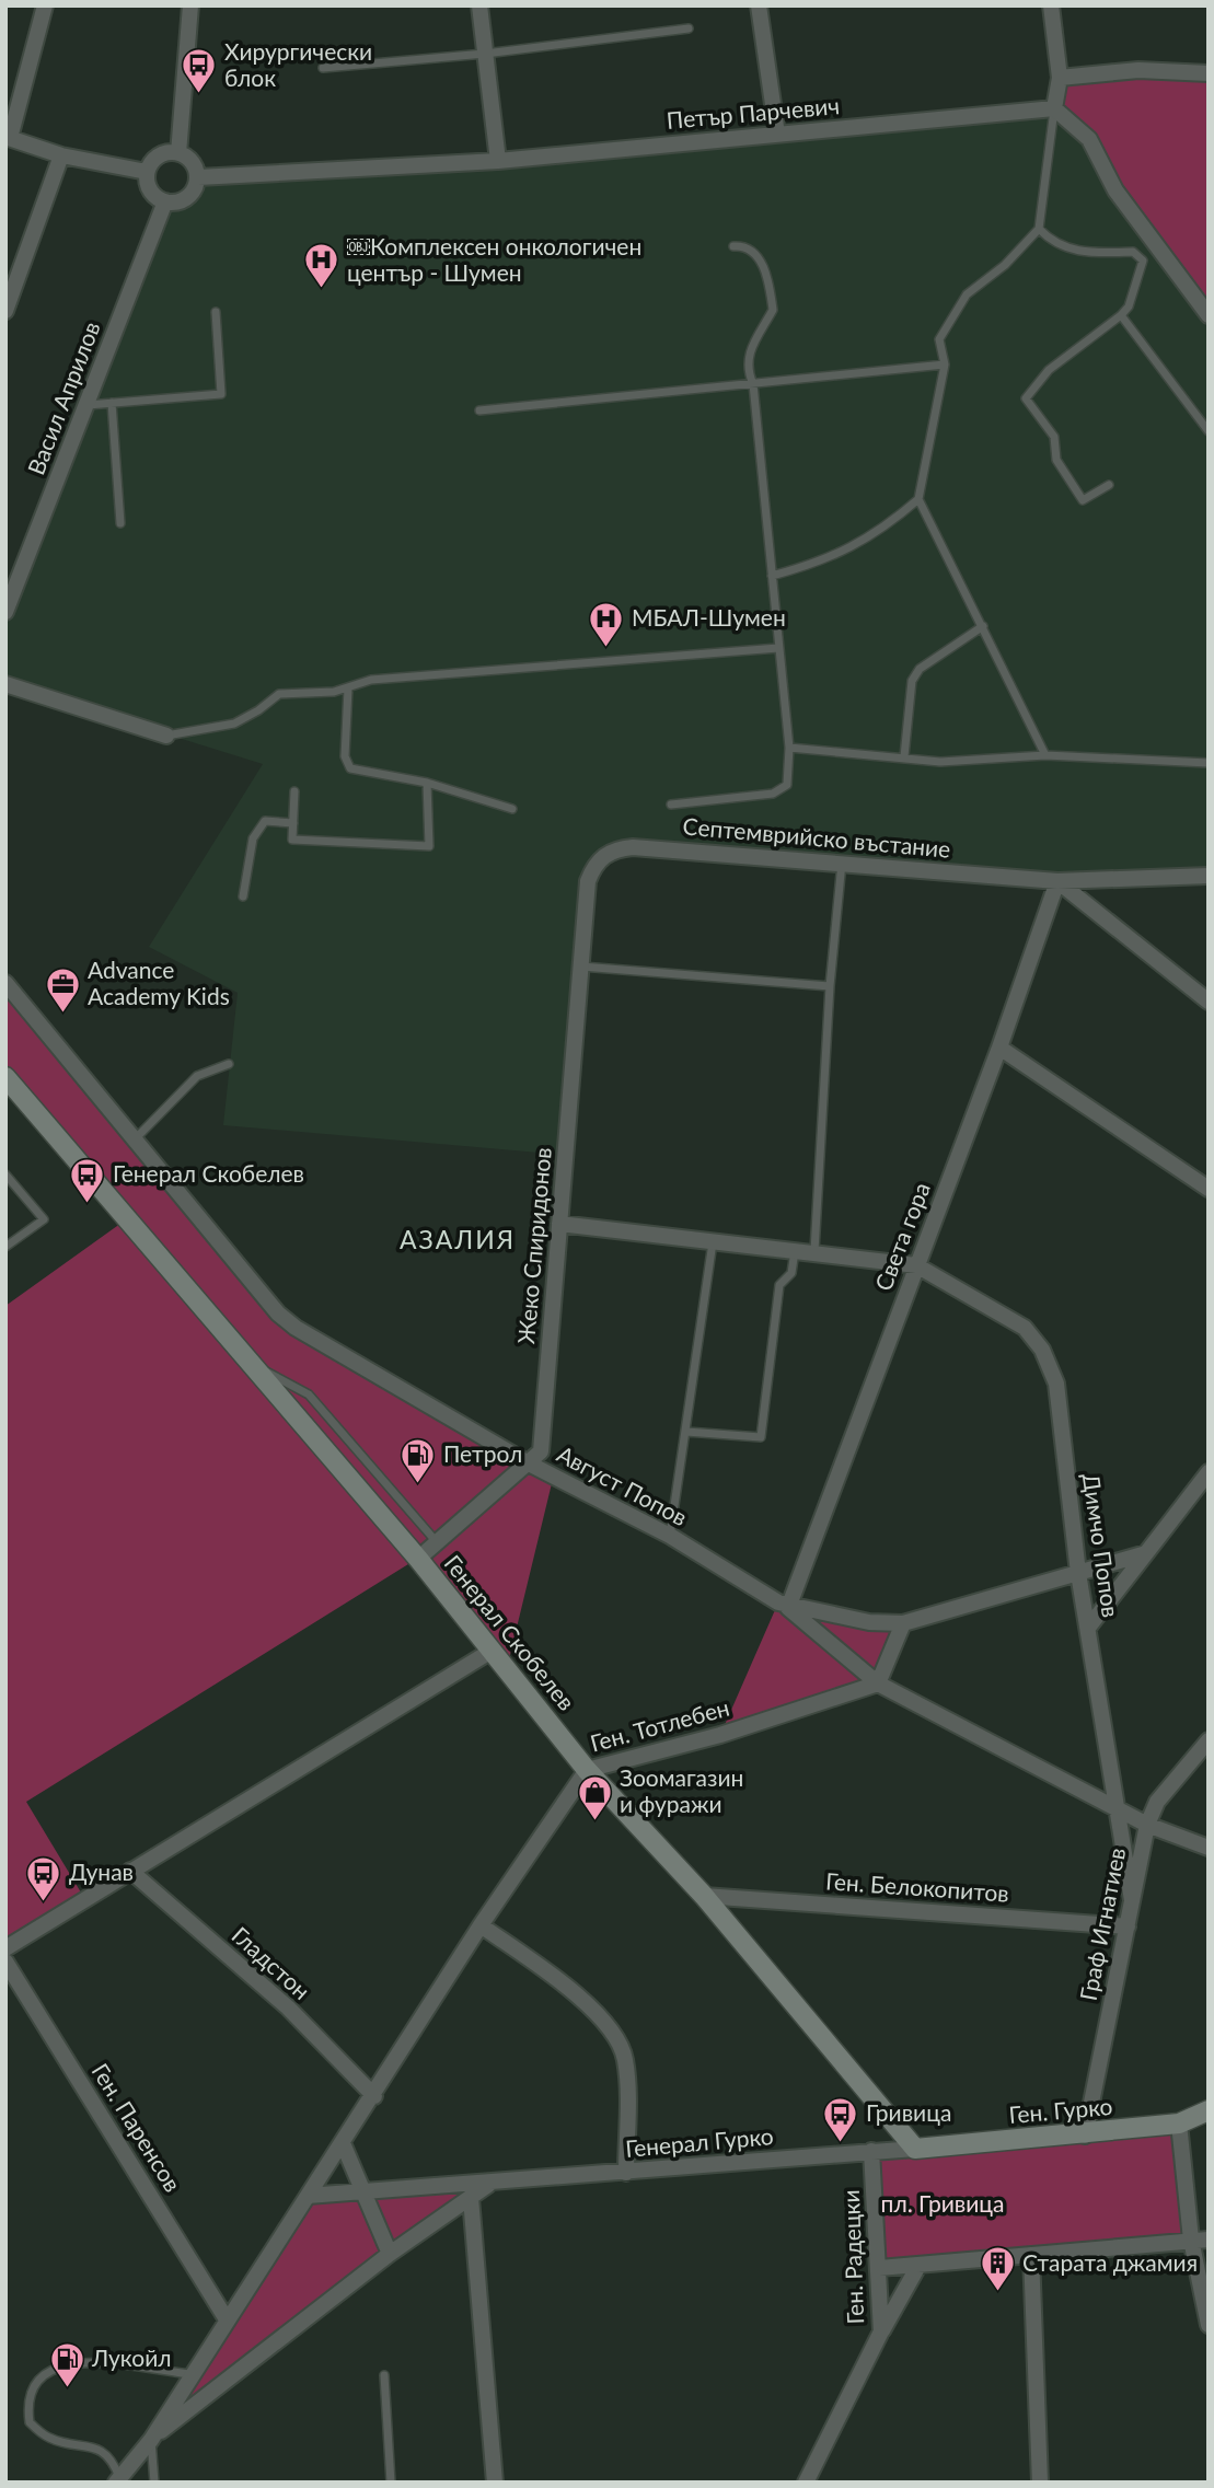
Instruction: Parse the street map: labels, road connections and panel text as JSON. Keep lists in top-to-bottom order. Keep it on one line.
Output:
{"streets":{"street":["Петър Парчевич","Васил Априлов","Септемврийско въстание","Света гора","Жеко Спиридонов","Август Попов","Димчо Попов","Генерал Скобелев","Ген. Тотлебен","Ген. Белокопитов","Граф Игнатиев","Гладстон","Ген. Гурко","Ген. Паренсов","Генерал Гурко","Ген. Радецки"]},"crossings":[["Петър Парчевич","Васил Априлов"],["Септемврийско въстание","Света гора"],["Септемврийско въстание","Жеко Спиридонов"],["Света гора","Август Попов"],["Света гора","Димчо Попов"],["Жеко Спиридонов","Август Попов"],["Жеко Спиридонов","Генерал Скобелев"],["Август Попов","Димчо Попов"],["Димчо Попов","Граф Игнатиев"],["Генерал Скобелев","Ген. Тотлебен"],["Генерал Скобелев","Ген. Белокопитов"],["Генерал Скобелев","Ген. Гурко"],["Генерал Скобелев","Генерал Гурко"],["Ген. Тотлебен","Гладстон"],["Ген. Тотлебен","Ген. Паренсов"],["Ген. Тотлебен","Генерал Гурко"],["Ген. Белокопитов","Граф Игнатиев"],["Граф Игнатиев","Ген. Гурко"],["Ген. Гурко","Генерал Гурко"],["Генерал Гурко","Ген. Радецки"]],"districts":["АЗАЛИЯ"],"parks":["пл. Гривица"],"places":{"bus stop":["Хирургически блок","Генерал Скобелев","Дунав","Гривица"],"hospital":["￼Комплексен онкологичен център - Шумен","МБАЛ-Шумен"],"office":["Advance Academy Kids"],"fuel station":["Петрол","Лукойл"],"shop":["Зоомагазин и фуражи"],"building":["Старата джамия"]}}
